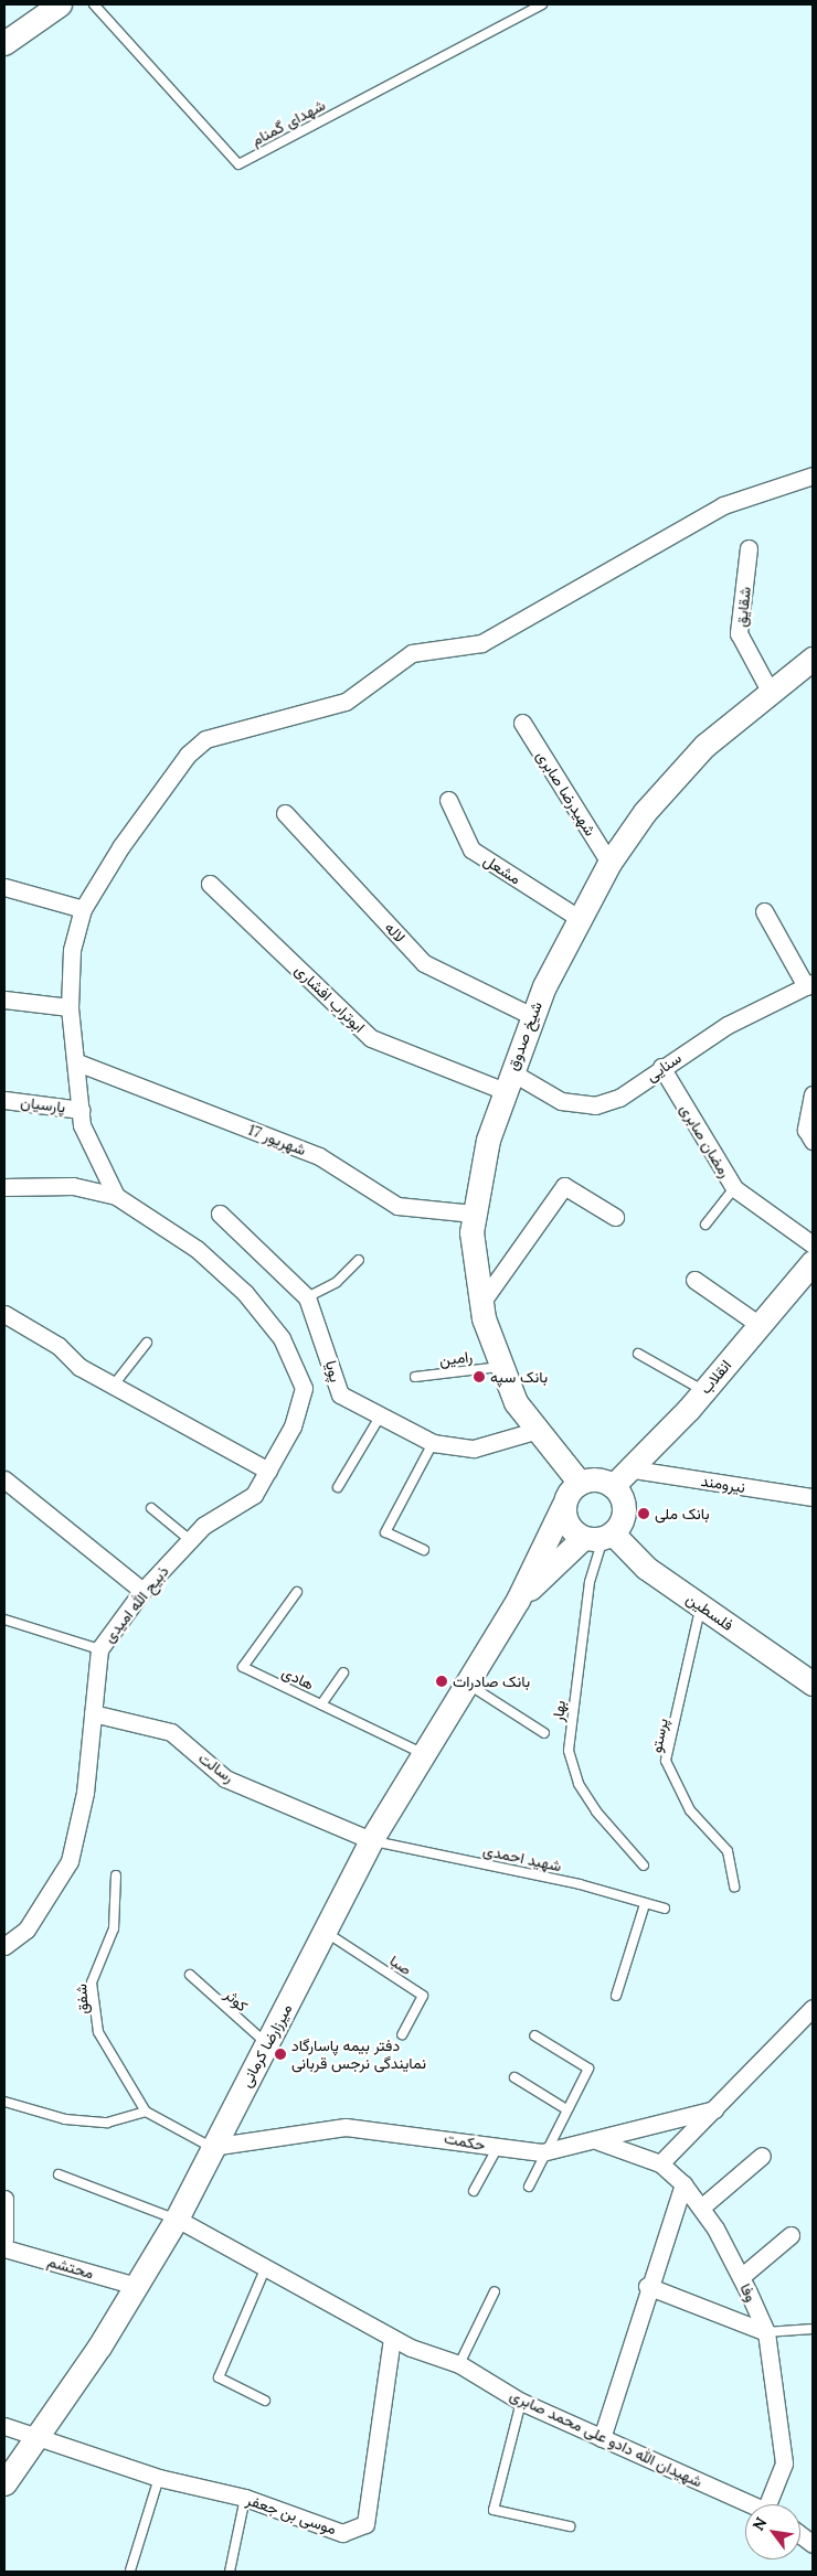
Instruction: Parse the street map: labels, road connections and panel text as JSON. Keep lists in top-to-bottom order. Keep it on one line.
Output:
{"streets":{"main road":["شیخ صدوق","انقلاب","فلسطین","میرزارضا کرمانی"],"street":["شقایق","شهیدرضا صابری","مشعل","لاله","ابوتراب افشاری","سنایی","پارسیان","17 شهریور","رمضان صابری","پویا","نیرومند","ذبیح الله امیدی","رسالت","حکمت","محتشم","وفا","شهیدان الله دادو علی محمد صابری","موسی بن جعفر"],"lane":["شهدای گمنام","رامین","هادی","بهار","پرستو","شهید احمدی","صبا","شفق","کوثر"]},"crossings":[["شقایق","شیخ صدوق"],["شهیدرضا صابری","شیخ صدوق"],["مشعل","شیخ صدوق"],["لاله","شیخ صدوق"],["ابوتراب افشاری","شیخ صدوق"],["ابوتراب افشاری","سنایی"],["شیخ صدوق","سنایی"],["شیخ صدوق","17 شهریور"],["شیخ صدوق","رامین"],["شیخ صدوق","پویا"],["شیخ صدوق","انقلاب"],["شیخ صدوق","فلسطین"],["شیخ صدوق","بهار"],["سنایی","رمضان صابری"],["انقلاب","نیرومند"],["انقلاب","فلسطین"],["انقلاب","بهار"],["ذبیح الله امیدی","رسالت"],["فلسطین","بهار"],["فلسطین","پرستو"],["هادی","میرزارضا کرمانی"],["رسالت","شهید احمدی"],["رسالت","میرزارضا کرمانی"],["شهید احمدی","میرزارضا کرمانی"],["صبا","میرزارضا کرمانی"],["کوثر","میرزارضا کرمانی"],["میرزارضا کرمانی","حکمت"],["میرزارضا کرمانی","محتشم"],["میرزارضا کرمانی","شهیدان الله دادو علی محمد صابری"],["میرزارضا کرمانی","موسی بن جعفر"],["حکمت","وفا"],["شهیدان الله دادو علی محمد صابری","موسی بن جعفر"]],"places":["بانک سپه","بانک ملی","بانک صادرات","دفتر بیمه پاسارگاد نمایندگی نرجس قربانی"],"north":"top left"}
